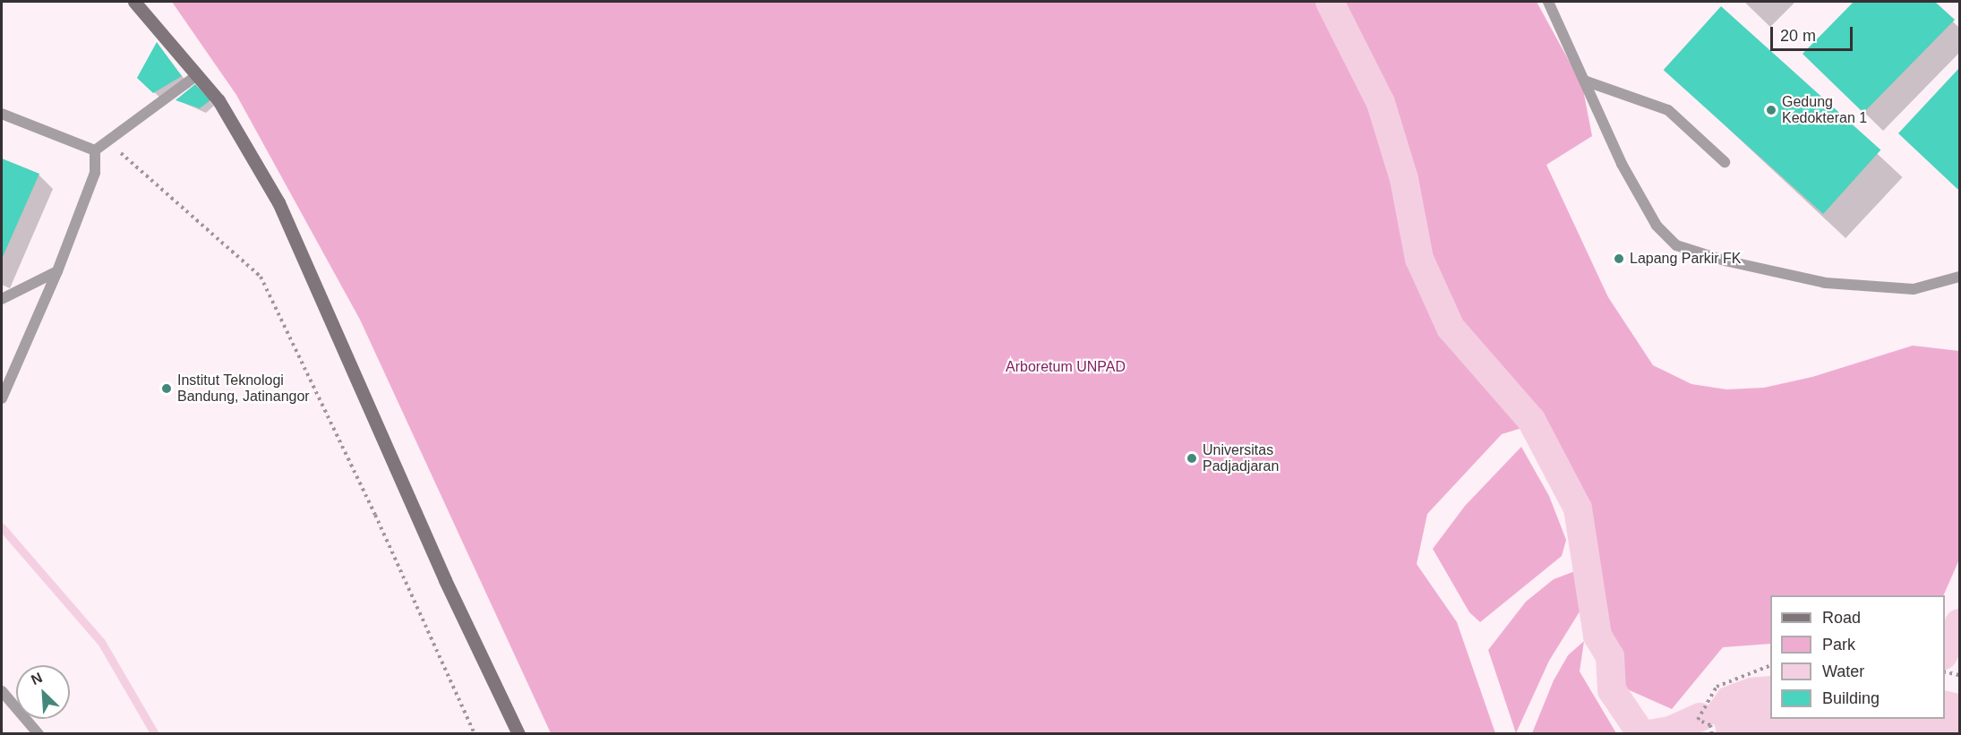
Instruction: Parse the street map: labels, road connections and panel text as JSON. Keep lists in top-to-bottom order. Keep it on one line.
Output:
{"parks":["Arboretum UNPAD"],"places":["Gedung Kedokteran 1","Lapang Parkir FK","Institut Teknologi Bandung, Jatinangor","Universitas Padjadjaran"],"legend":["Road","Park","Water","Building"],"scale_bar":"20 m","north":"top left"}
